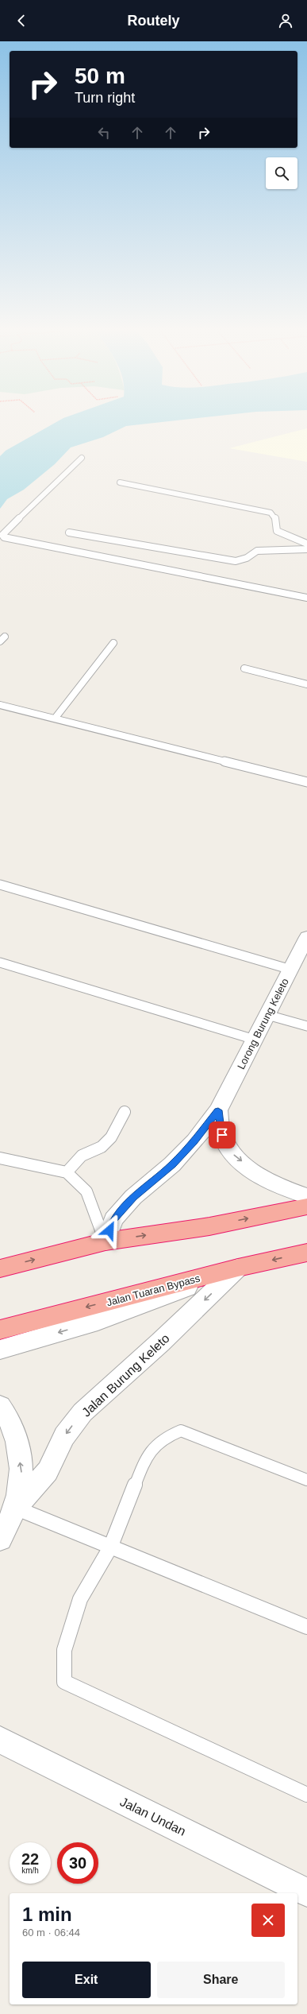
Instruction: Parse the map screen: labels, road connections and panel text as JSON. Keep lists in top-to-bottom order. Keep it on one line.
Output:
{"streets":{"highway":["Jalan Tuaran Bypass"],"street":["Lorong Burung Keleto","Jalan Burung Keleto","Jalan Undan"]},"crossings":[["Jalan Tuaran Bypass","Jalan Burung Keleto"]],"page":{"header":"Routely","turn":["50 m","Turn right"],"speed":"22 km/h","limit":"30","heading":["1 min","60 m · 06:44"],"buttons":["Exit","Share"]}}
